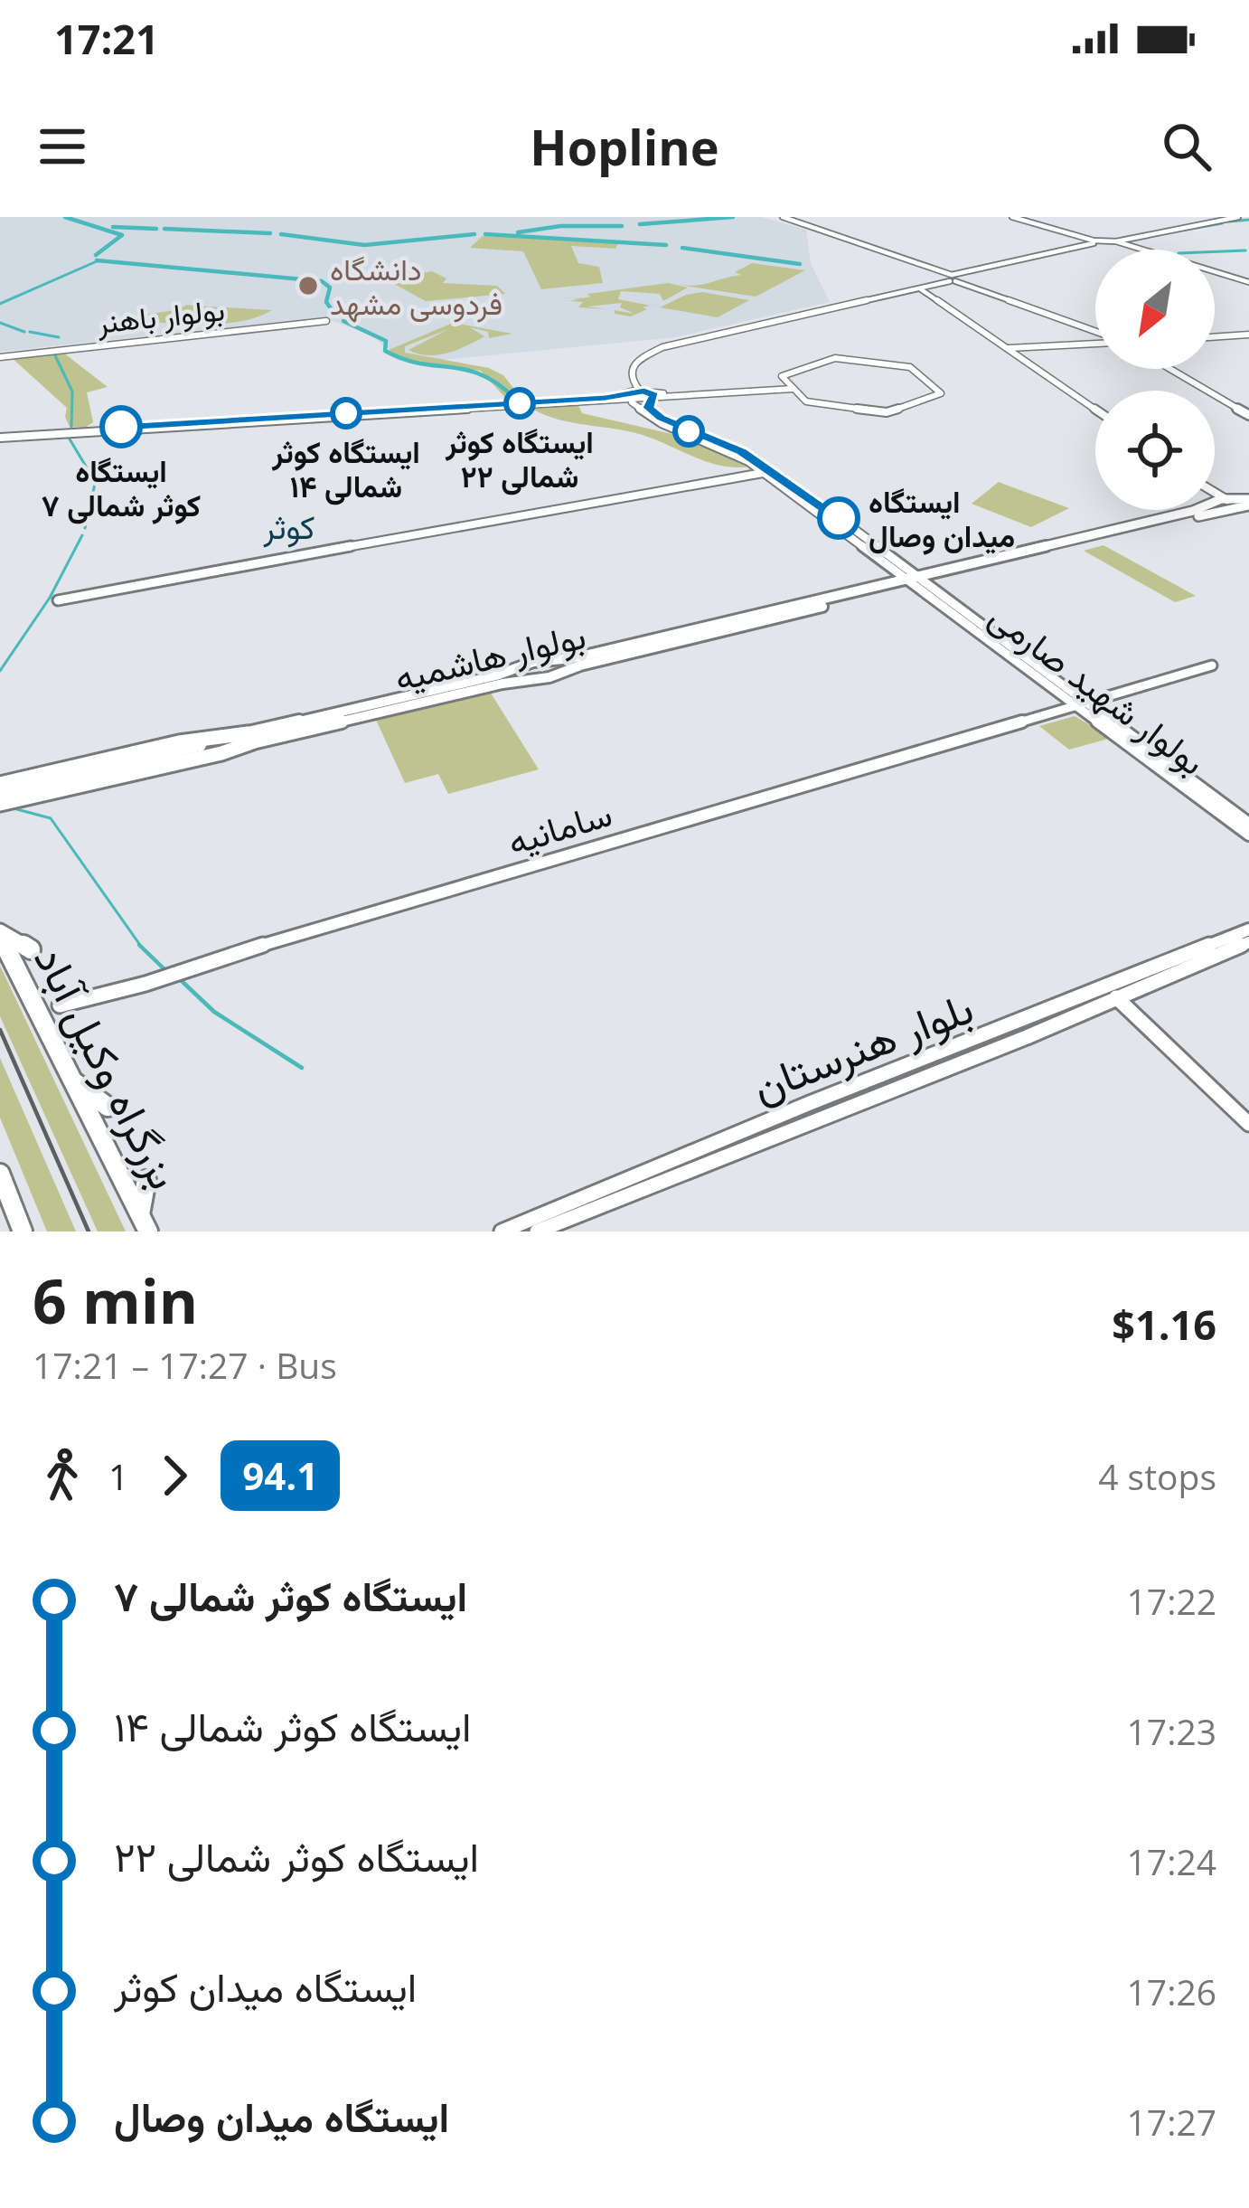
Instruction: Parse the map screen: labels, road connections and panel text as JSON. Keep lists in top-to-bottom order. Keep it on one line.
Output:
{"streets":{"highway":["بزرگراه وکیل آباد"],"main road":["بولوار باهنر","بولوار هاشمیه","بولوار شهید صارمی","سامانیه","بلوار هنرستان"]},"crossings":[["بولوار هاشمیه","بولوار شهید صارمی"],["بولوار شهید صارمی","سامانیه"]],"districts":["کوثر"],"places":["دانشگاه فردوسی مشهد","ایستگاه کوثر شمالی ۲۲","ایستگاه کوثر شمالی ۱۴","ایستگاه کوثر شمالی ۷","ایستگاه میدان وصال"],"lines":["bus line 94.1"],"north":"bottom left","page":{"status":"17:21","header":"Hopline","heading":["6 min","17:21 – 17:27 · Bus","$1.16"],"legs":["1","94.1","4 stops"],"list":[{"name":"ایستگاه کوثر شمالی ۷","value":"17:22"},{"name":"ایستگاه کوثر شمالی ۱۴","value":"17:23"},{"name":"ایستگاه کوثر شمالی ۲۲","value":"17:24"},{"name":"ایستگاه میدان کوثر","value":"17:26"},{"name":"ایستگاه میدان وصال","value":"17:27"}]}}
